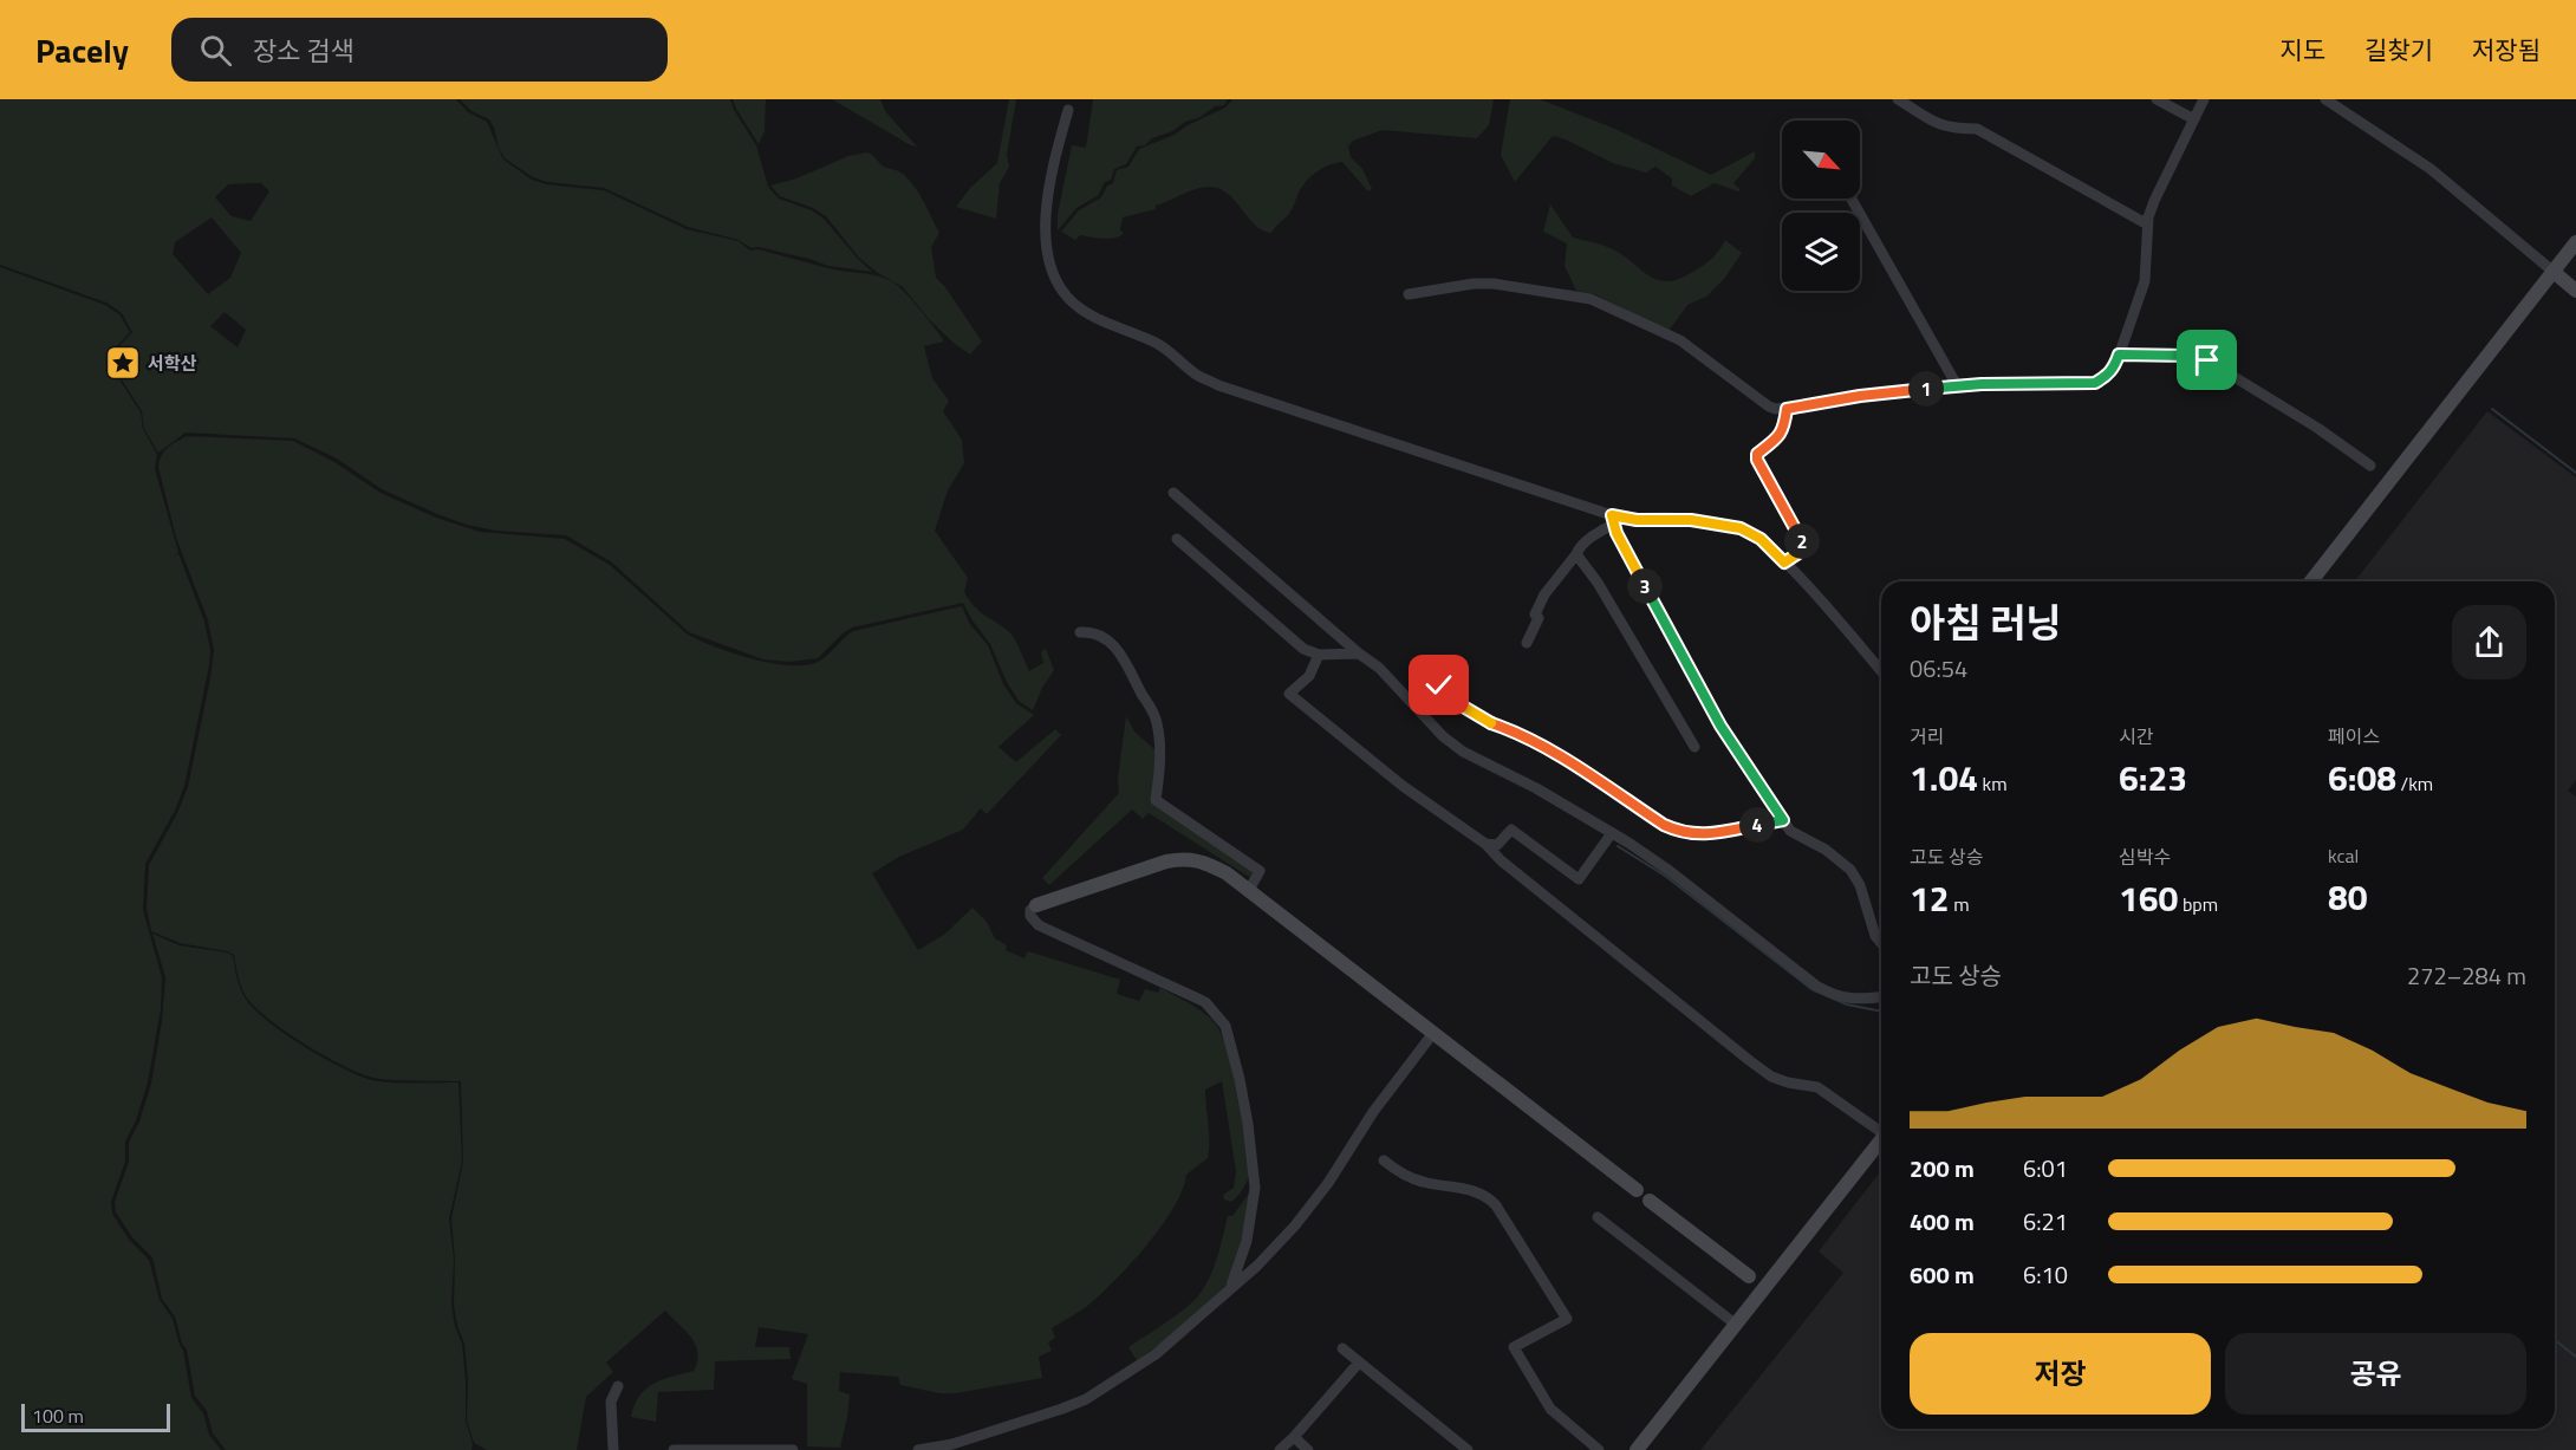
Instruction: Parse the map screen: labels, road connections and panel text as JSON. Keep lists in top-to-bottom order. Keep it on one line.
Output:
{"places":{"place":["서학산"]},"scale_bar":"100 m","north":"bottom right","page":{"header":"Pacely","search":"장소 검색","nav":["지도","길찾기","저장됨"],"pins":["1","2","3","4"],"heading":["아침 러닝","06:54"],"stats":[["거리","1.04 km"],["시간","6:23"],["페이스","6:08 /km"],["고도 상승","12 m"],["심박수","160 bpm"],["kcal","80"]],"chart":["고도 상승","272–284 m"],"list":[{"name":"200 m","note":"6:01"},{"name":"400 m","note":"6:21"},{"name":"600 m","note":"6:10"}],"buttons":["저장","공유"],"scale":"100 m"}}
